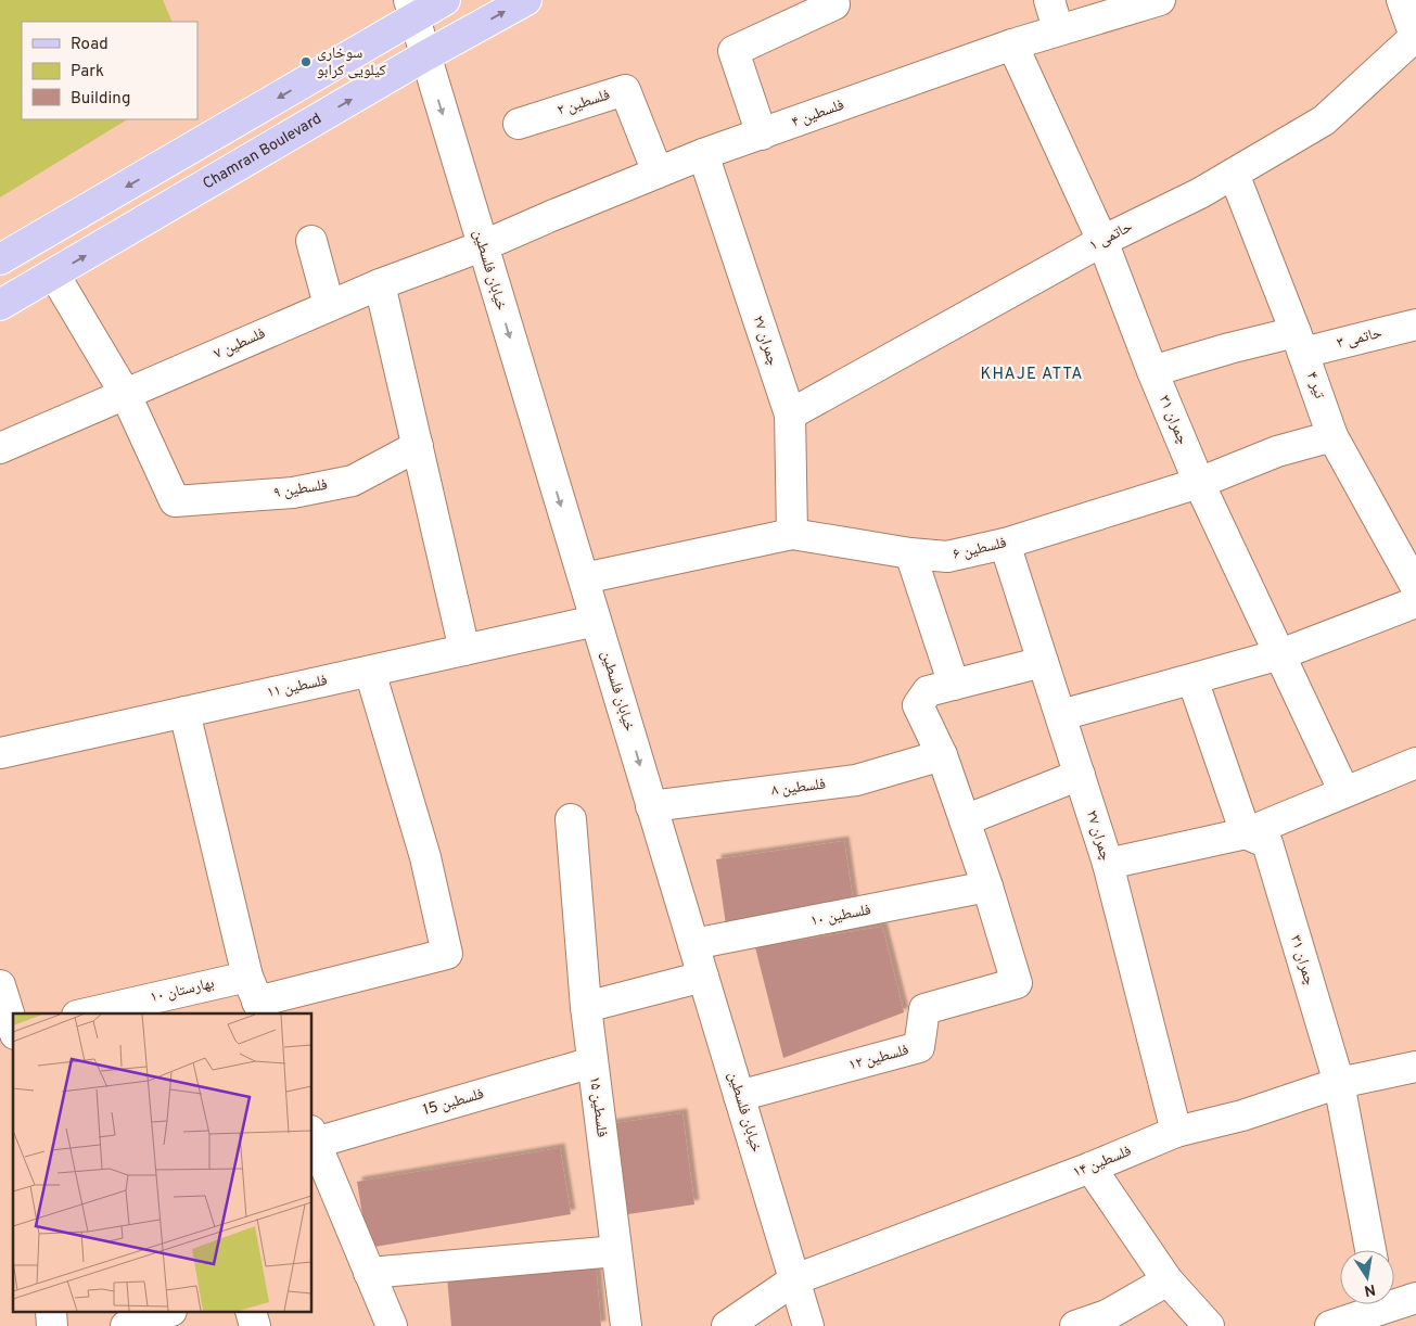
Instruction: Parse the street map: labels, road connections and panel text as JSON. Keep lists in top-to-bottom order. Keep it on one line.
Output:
{"streets":{"main road":["Chamran Boulevard"],"street":["فلسطین ۲","فلسطین ۴","حاتمی ۱","خیابان فلسطین","حاتمی ۳","چمران ۲۷","فلسطین ۷","تیر ۴","چمران ۳۱","فلسطین ۹","فلسطین ۶","فلسطین ۱۱","فلسطین ۸","فلسطین ۱۰","بهارستان ۱۰","فلسطین ۱۲","فلسطین 15","فلسطین ۱۵","فلسطین ۱۴"]},"crossings":[["فلسطین ۲","فلسطین ۴"],["فلسطین ۴","خیابان فلسطین"],["فلسطین ۴","چمران ۲۷"],["فلسطین ۴","فلسطین ۷"],["فلسطین ۴","چمران ۳۱"],["Chamran Boulevard","خیابان فلسطین"],["حاتمی ۱","چمران ۲۷"],["حاتمی ۱","تیر ۴"],["حاتمی ۱","چمران ۳۱"],["خیابان فلسطین","فلسطین ۷"],["خیابان فلسطین","فلسطین ۶"],["خیابان فلسطین","فلسطین ۱۱"],["خیابان فلسطین","فلسطین ۸"],["خیابان فلسطین","فلسطین ۱۰"],["خیابان فلسطین","فلسطین ۱۲"],["خیابان فلسطین","فلسطین ۱۴"],["حاتمی ۳","تیر ۴"],["حاتمی ۳","چمران ۳۱"],["چمران ۲۷","فلسطین ۶"],["چمران ۲۷","فلسطین ۱۴"],["فلسطین ۷","فلسطین ۹"],["تیر ۴","فلسطین ۶"],["چمران ۳۱","فلسطین ۶"],["چمران ۳۱","فلسطین ۱۴"],["فلسطین ۱۱","بهارستان ۱۰"],["فلسطین ۱۰","فلسطین ۱۲"],["فلسطین 15","فلسطین ۱۵"]],"districts":["KHAJE ATTA"],"places":["سوخاری کیلویی کرابو"],"legend":["Road","Park","Building"],"north":"bottom"}
